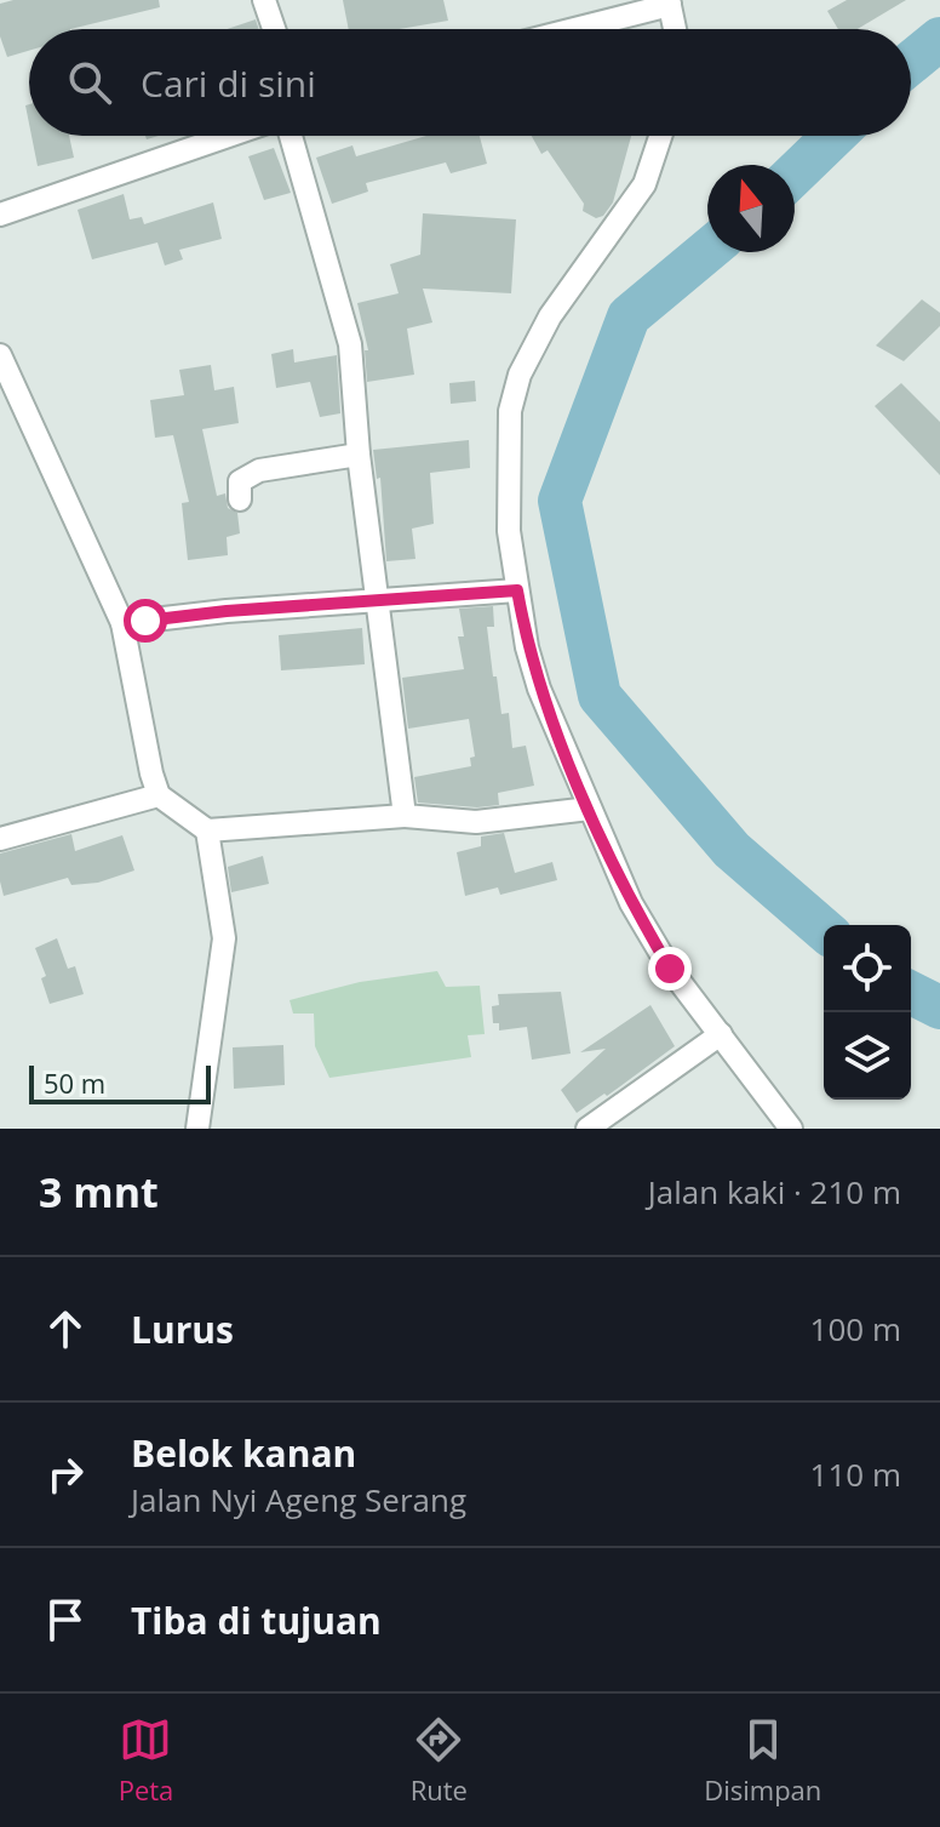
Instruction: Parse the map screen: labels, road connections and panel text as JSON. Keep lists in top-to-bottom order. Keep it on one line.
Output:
{"scale_bar":"50 m","north":"top","page":{"search":"Cari di sini","scale":"50 m","heading":["3 mnt","Jalan kaki · 210 m"],"list":[["Lurus","100 m"],["Belok kanan","Jalan Nyi Ageng Serang","110 m"],"Tiba di tujuan"],"nav":["Peta","Rute","Disimpan"]}}
